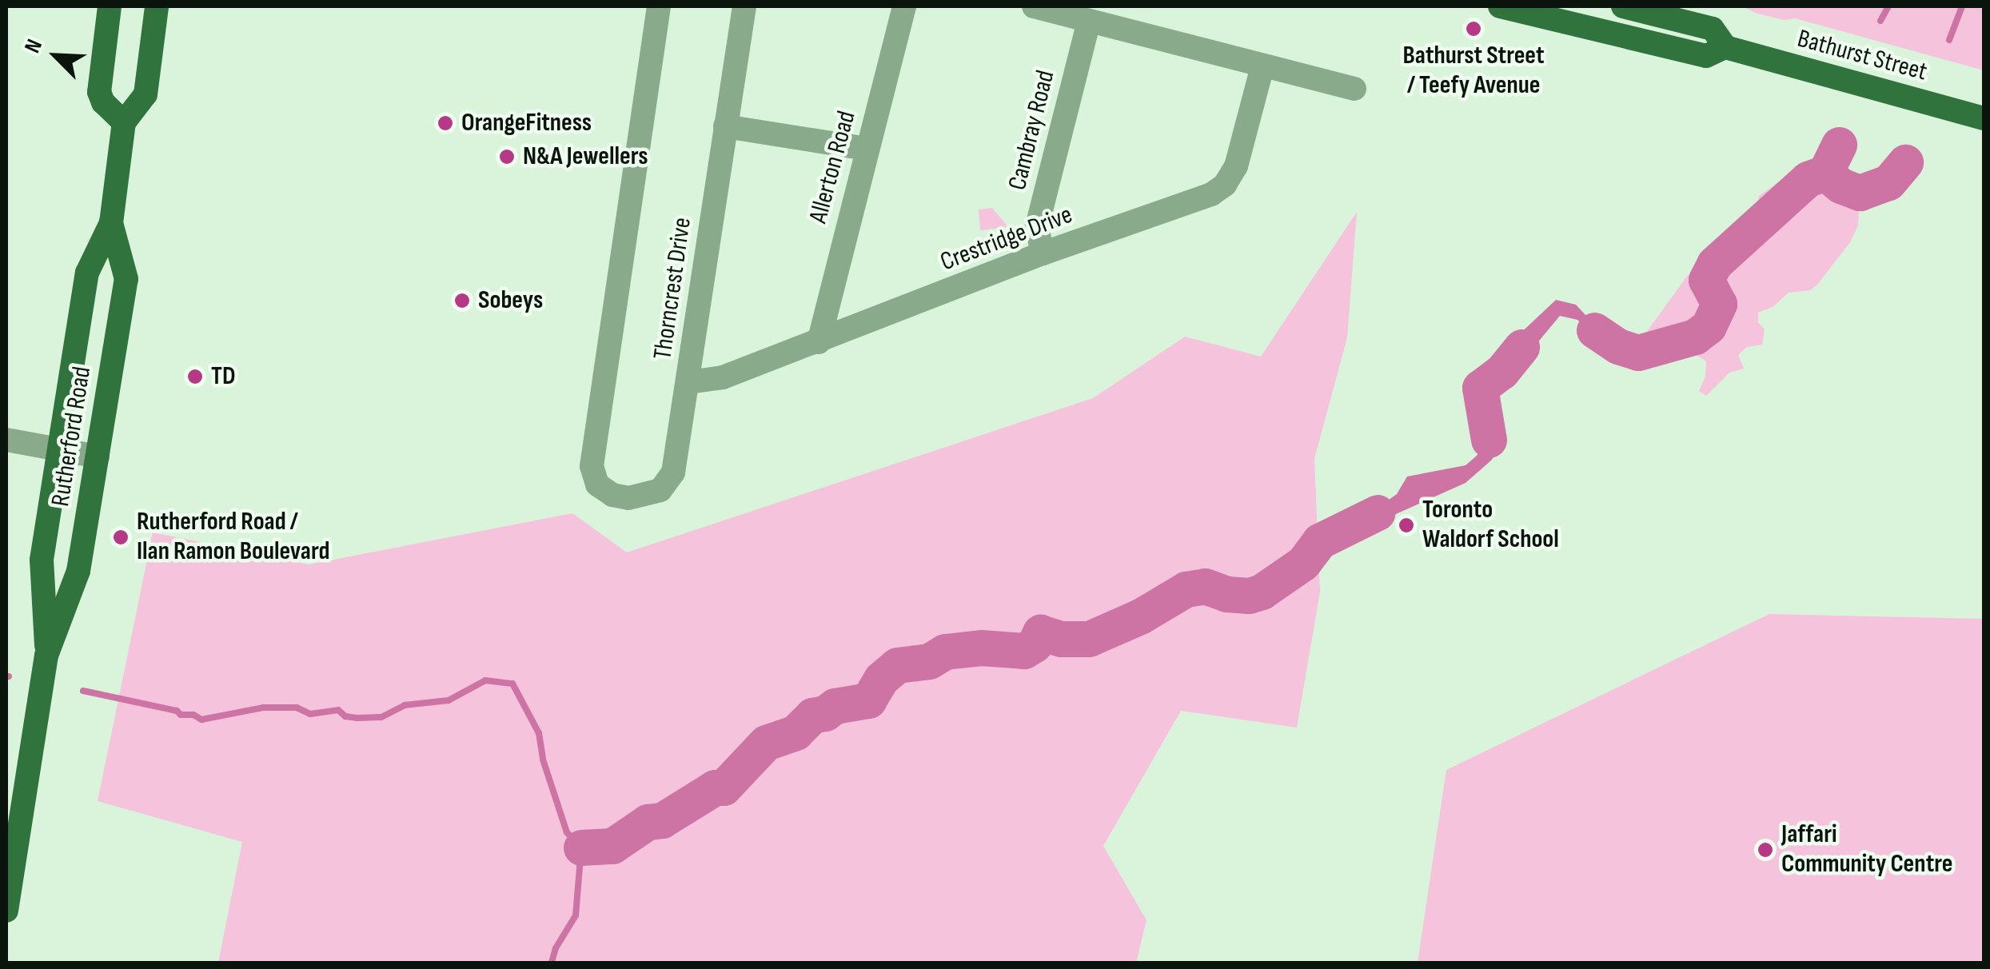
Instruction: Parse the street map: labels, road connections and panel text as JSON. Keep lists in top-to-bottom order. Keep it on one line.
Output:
{"streets":{"main road":["Bathurst Street","Rutherford Road"],"street":["Cambray Road","Allerton Road","Crestridge Drive","Thorncrest Drive"]},"crossings":[["Cambray Road","Crestridge Drive"],["Allerton Road","Crestridge Drive"],["Crestridge Drive","Thorncrest Drive"]],"places":["Bathurst Street / Teefy Avenue","OrangeFitness","N&A Jewellers","Sobeys","TD","Toronto Waldorf School","Rutherford Road / Ilan Ramon Boulevard","Jaffari Community Centre"],"north":"top left"}
